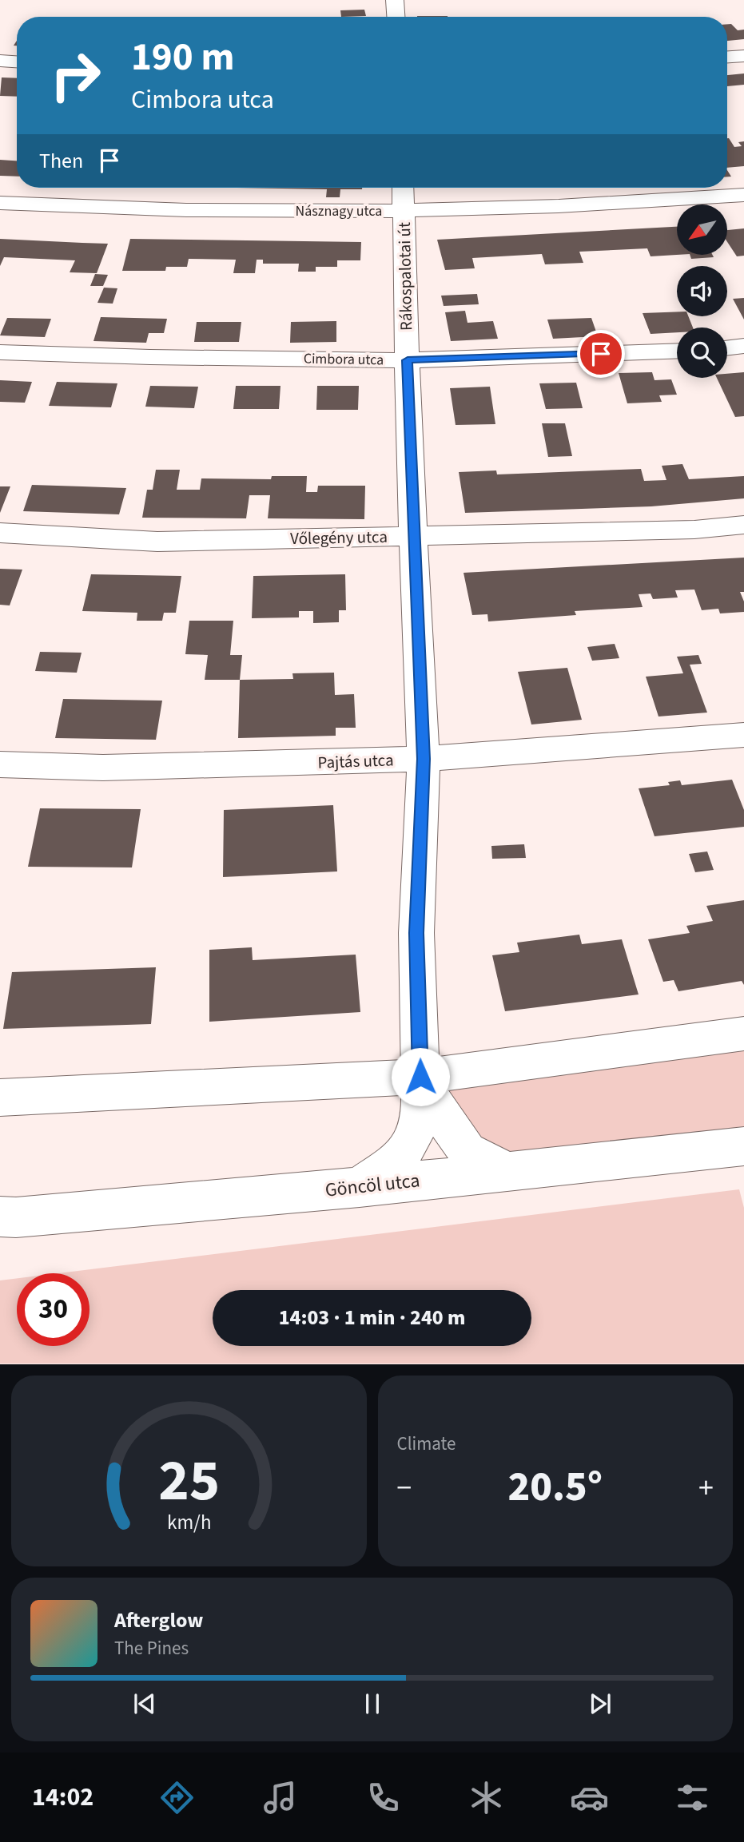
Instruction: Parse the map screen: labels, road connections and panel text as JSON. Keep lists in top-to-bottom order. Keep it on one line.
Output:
{"streets":{"street":["Násznagy utca","Rákospalotai út","Cimbora utca","Vőlegény utca","Pajtás utca","Göncöl utca"]},"crossings":[["Násznagy utca","Rákospalotai út"],["Rákospalotai út","Cimbora utca"],["Rákospalotai út","Vőlegény utca"],["Rákospalotai út","Pajtás utca"],["Rákospalotai út","Göncöl utca"]],"north":"bottom left","page":{"turn":["190 m","Cimbora utca"],"then":"Then","limit":"30","trip":"14:03 · 1 min · 240 m","tile":"Climate","heat":["−","20.5°","+"],"song":["Afterglow","The Pines"],"tabs":"14:02","gauge":["25","km/h"]}}
